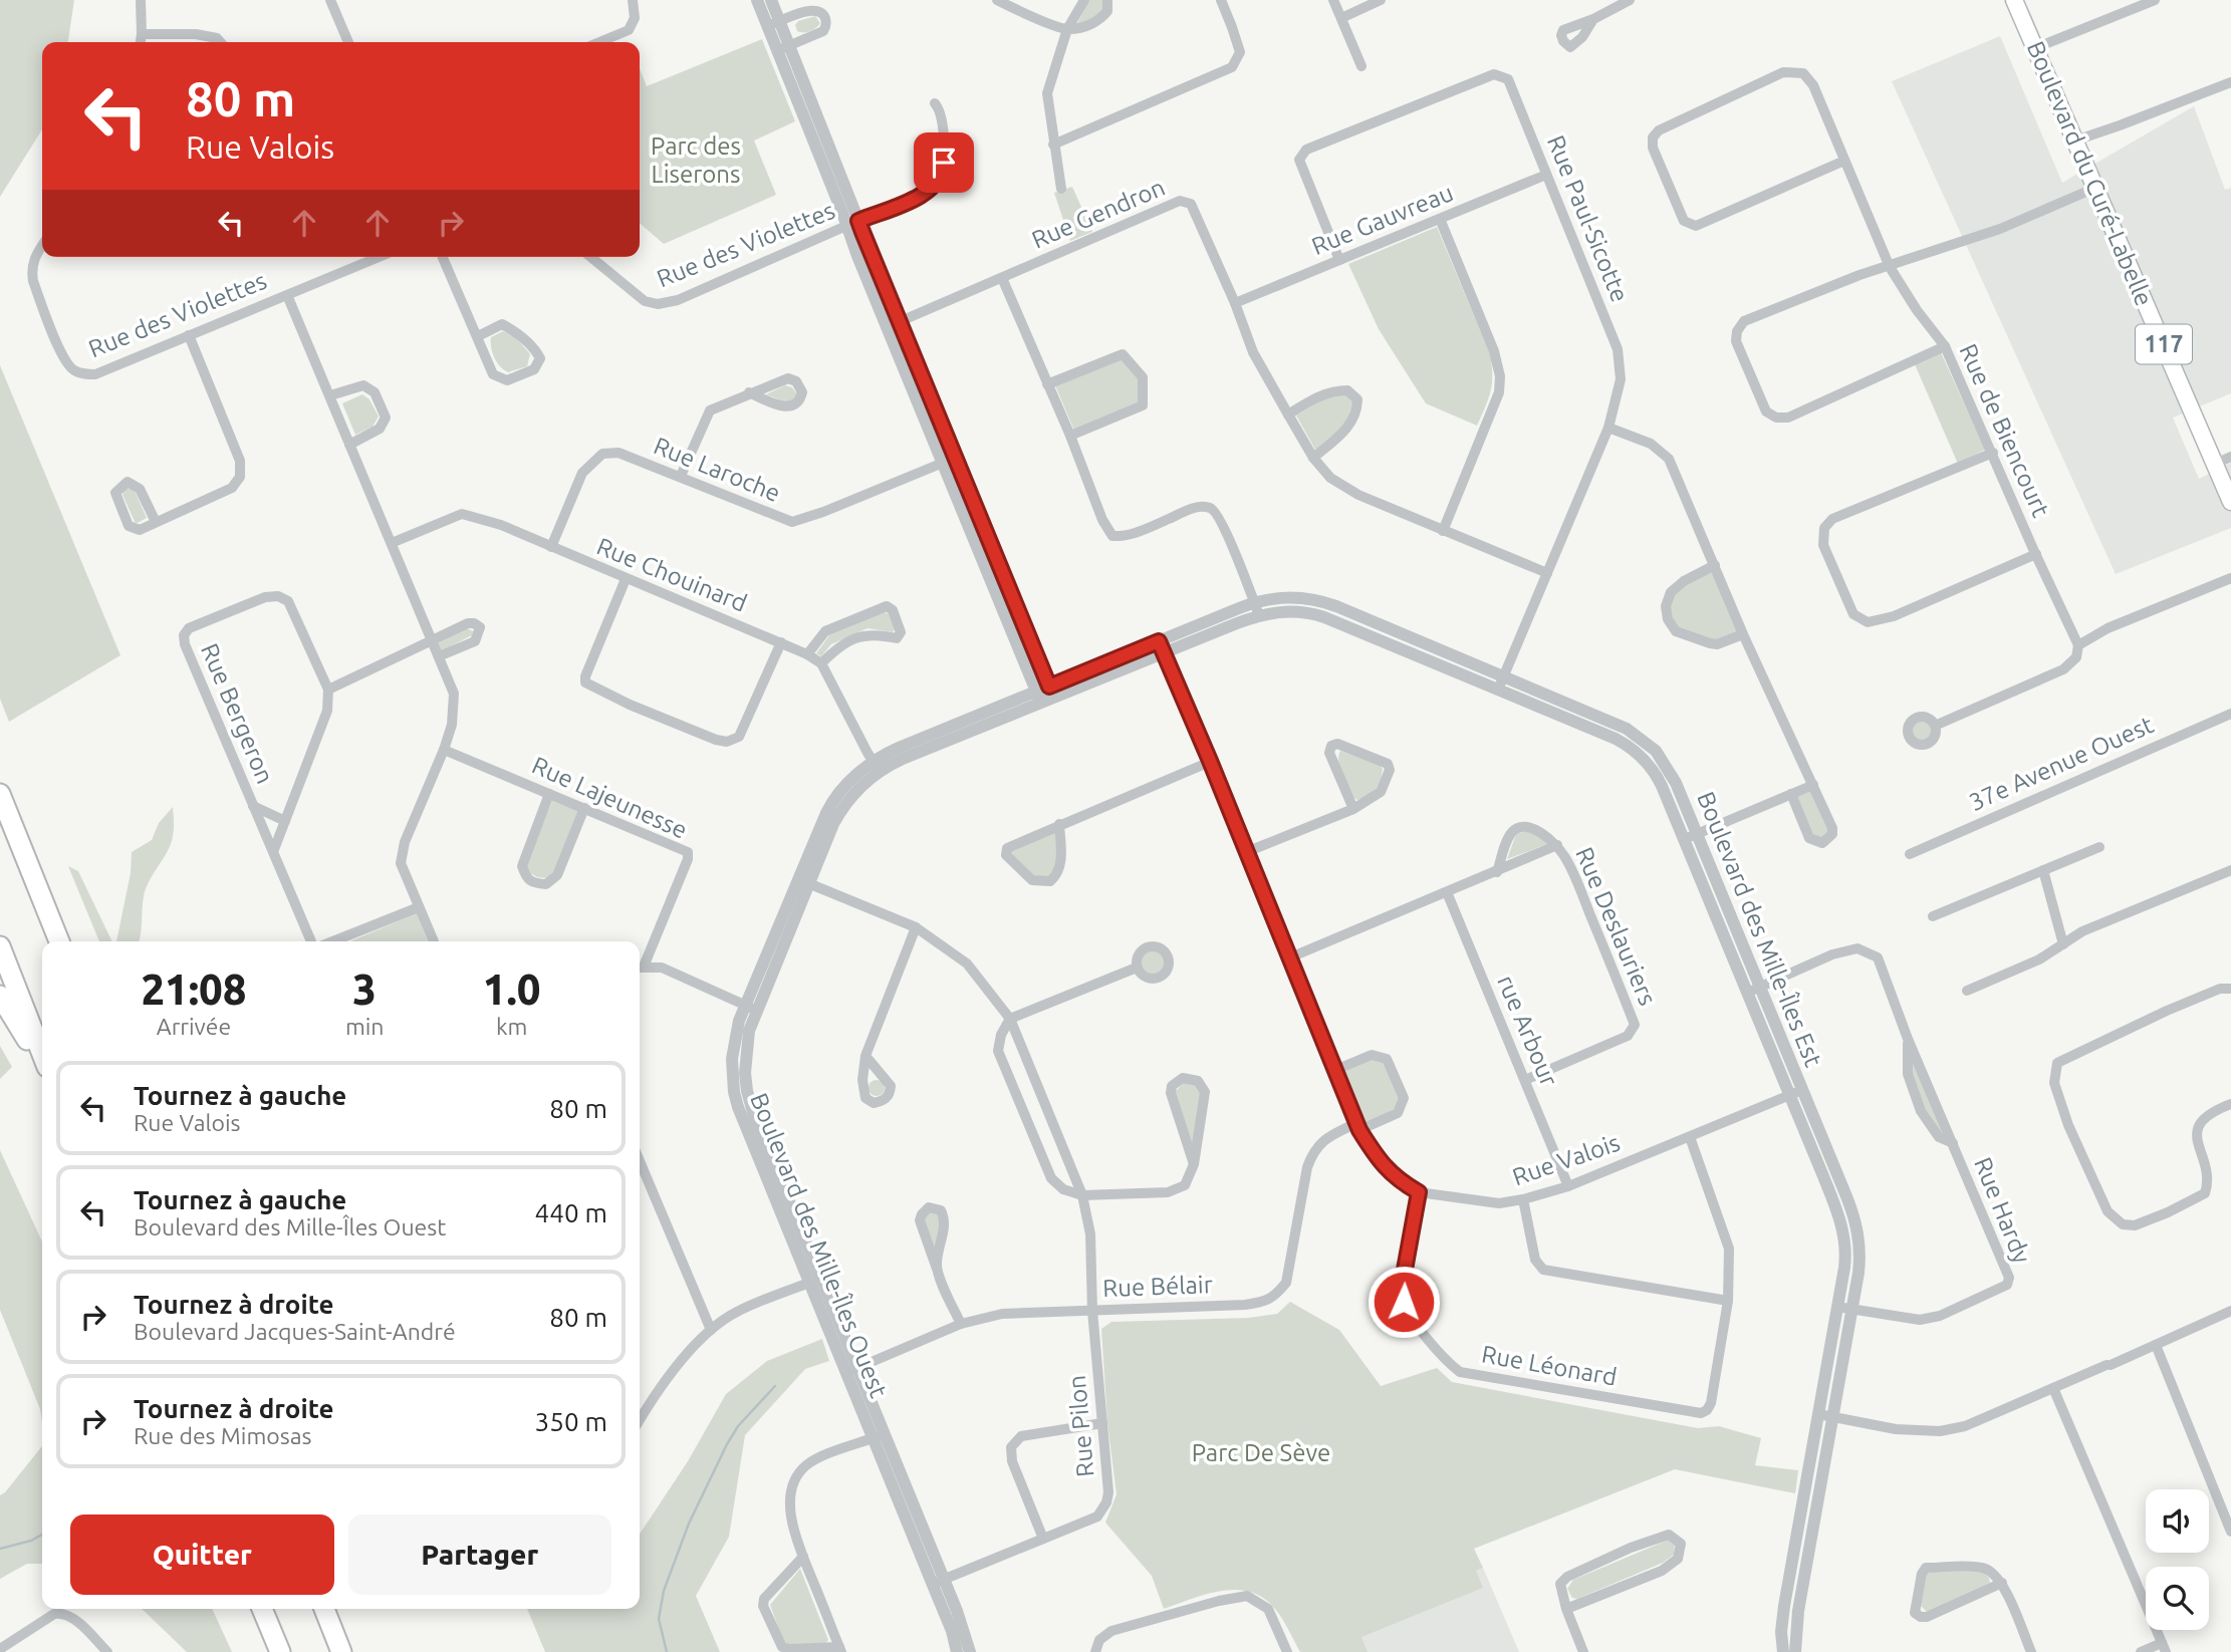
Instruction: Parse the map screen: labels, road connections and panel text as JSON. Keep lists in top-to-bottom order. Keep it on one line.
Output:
{"streets":{"main road":["Boulevard du Curé-Labelle","117"],"street":["Rue Gendron","Rue Paul-Sicotte","Rue Gauvreau","Rue des Violettes","Rue de Biencourt","Rue Laroche","Rue Chouinard","Rue Bergeron","37e Avenue Ouest","Rue Lajeunesse","Rue Deslauriers","Boulevard des Mille-Îles Est","rue Arbour","Rue Valois","Rue Hardy","Boulevard des Mille-Îles Ouest","Rue Bélair","Rue Léonard","Rue Pilon"]},"crossings":[["Rue Gendron","Rue Paul-Sicotte"],["Rue Gendron","Rue Gauvreau"],["Rue Paul-Sicotte","Rue Gauvreau"],["Rue Paul-Sicotte","Boulevard des Mille-Îles Est"],["Rue Laroche","Rue Chouinard"],["Rue Chouinard","Boulevard des Mille-Îles Ouest"],["Rue Deslauriers","rue Arbour"],["Rue Deslauriers","Rue Valois"],["Boulevard des Mille-Îles Est","Rue Valois"],["Boulevard des Mille-Îles Est","Rue Hardy"],["Boulevard des Mille-Îles Est","Boulevard des Mille-Îles Ouest"],["rue Arbour","Rue Valois"],["Rue Valois","Boulevard des Mille-Îles Ouest"],["Rue Valois","Rue Bélair"],["Rue Valois","Rue Léonard"],["Boulevard des Mille-Îles Ouest","Rue Bélair"],["Boulevard des Mille-Îles Ouest","Rue Pilon"],["Rue Bélair","Rue Pilon"]],"parks":["Parc des Liserons","Parc De Sève"],"page":{"turn":["80 m","Rue Valois"],"eta":["21:08","Arrivée","3","min","1.0","km"],"list":[{"name":"Tournez à gauche","note":"Rue Valois","value":"80 m"},{"name":"Tournez à gauche","note":"Boulevard des Mille-Îles Ouest","value":"440 m"},{"name":"Tournez à droite","note":"Boulevard Jacques-Saint-André","value":"80 m"},{"name":"Tournez à droite","note":"Rue des Mimosas","value":"350 m"}],"buttons":["Quitter","Partager"]}}
